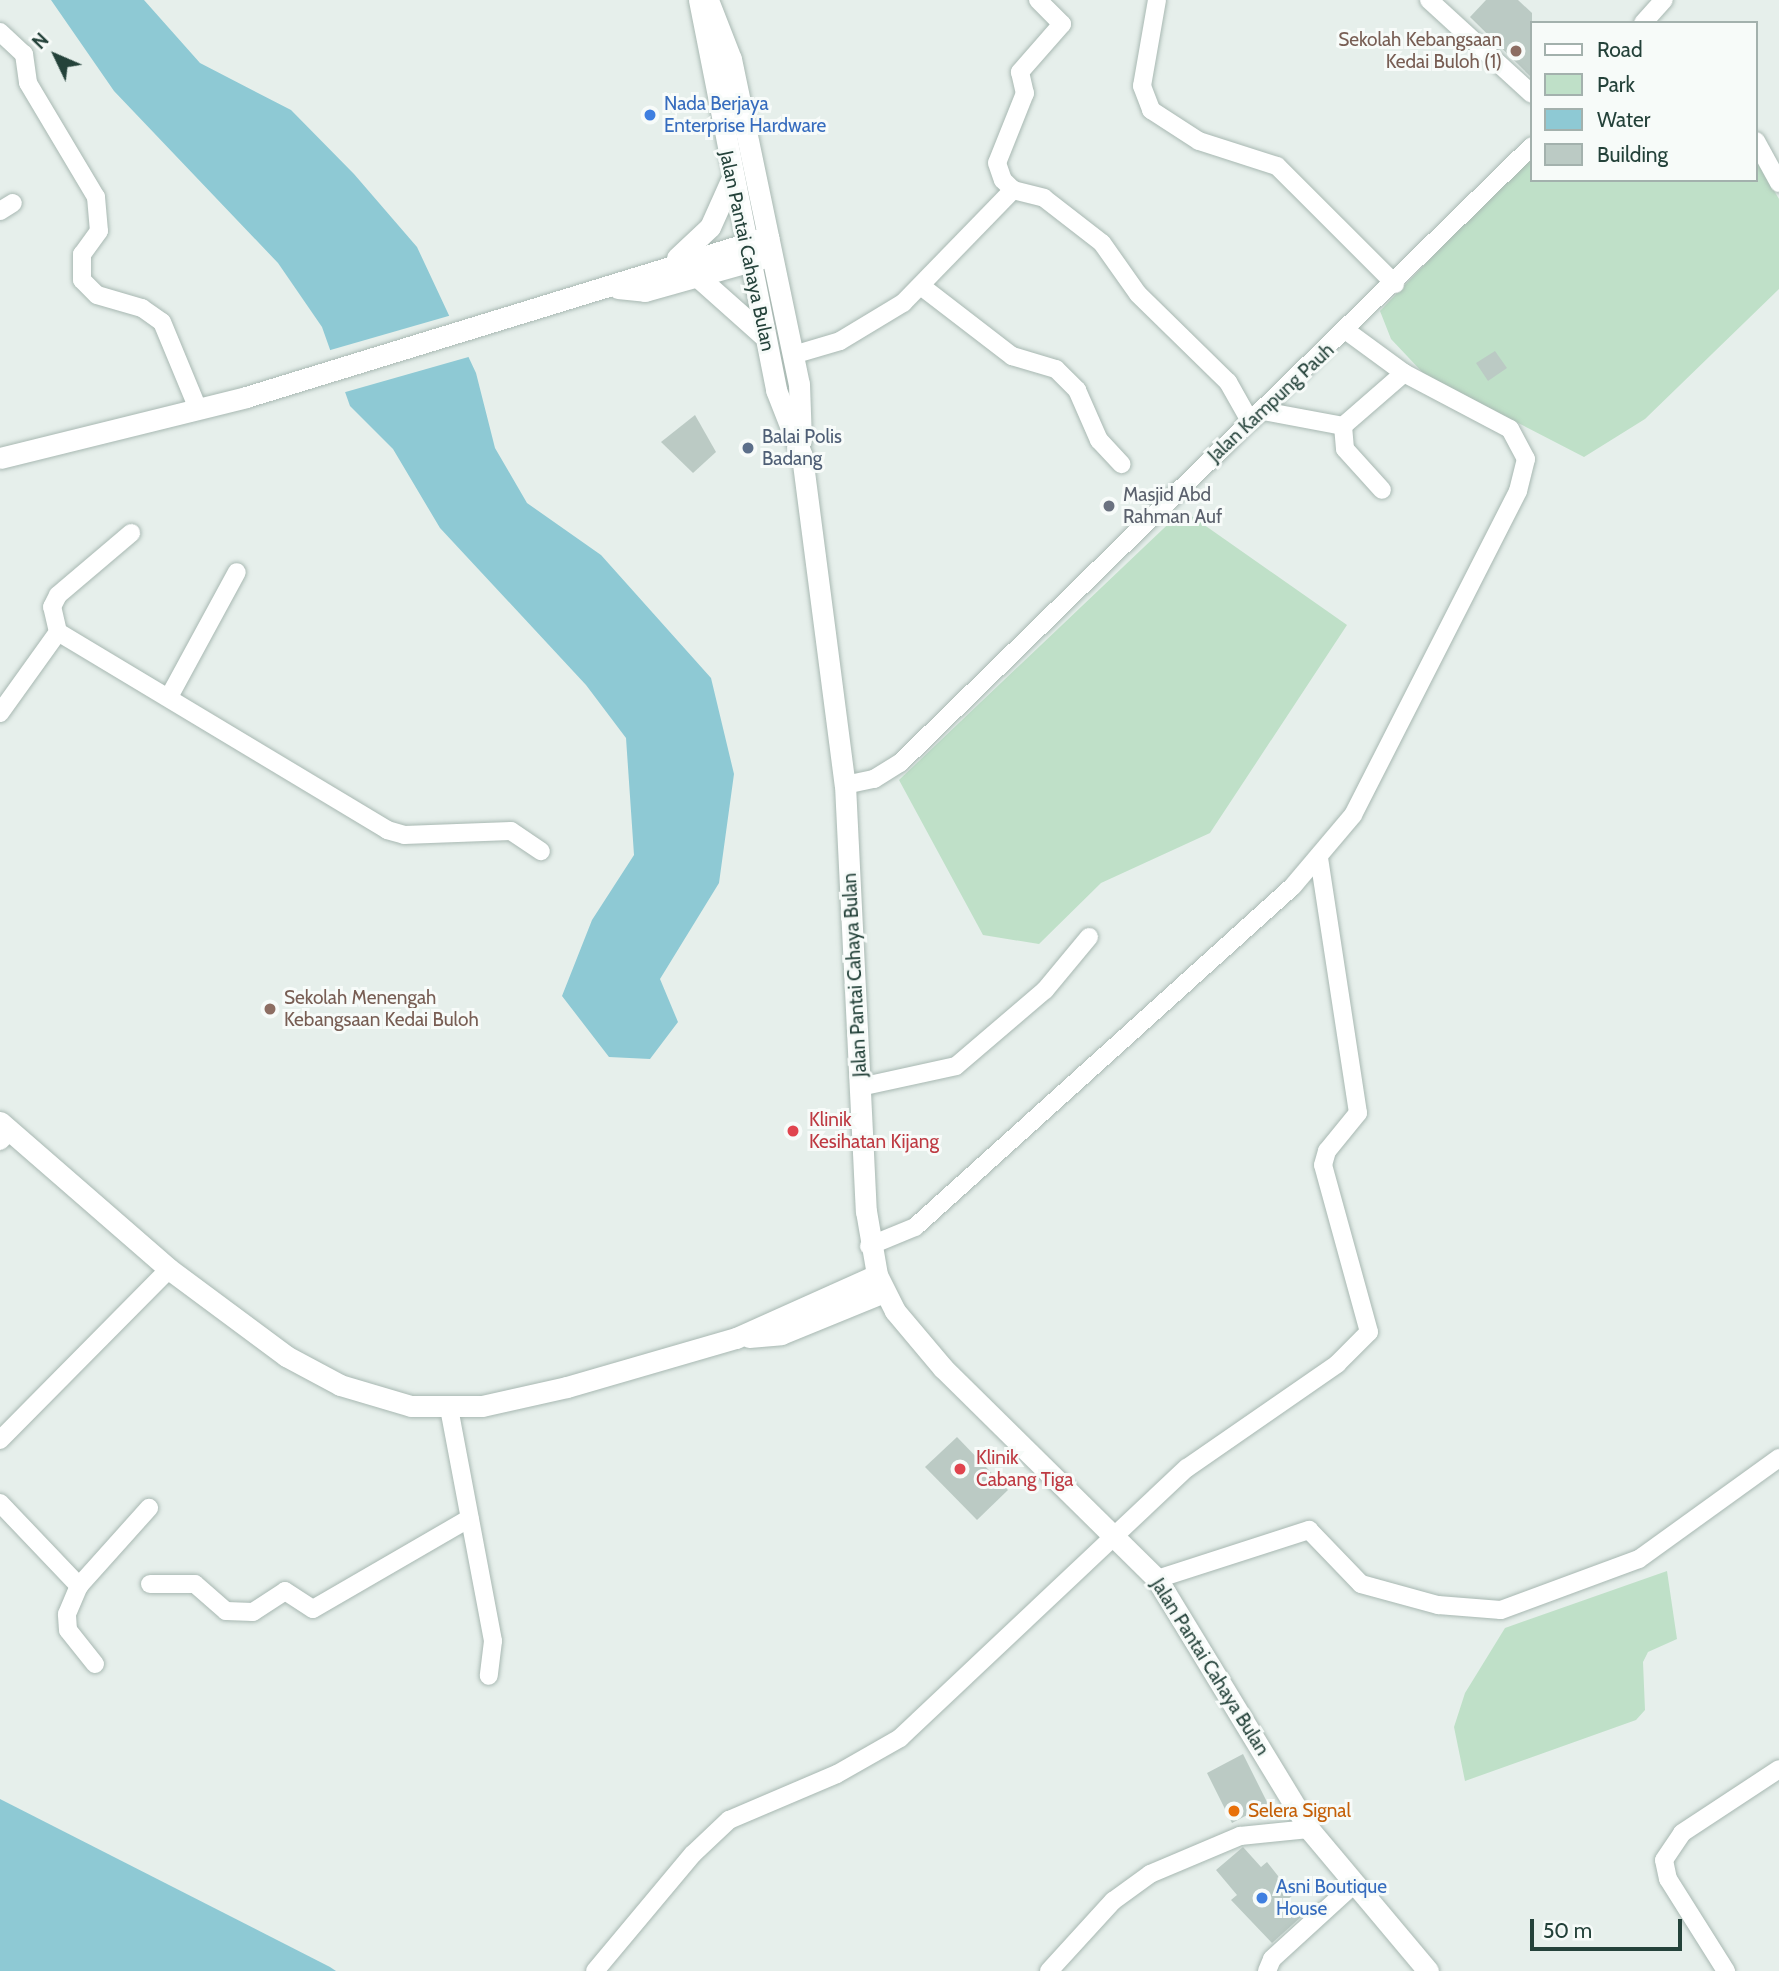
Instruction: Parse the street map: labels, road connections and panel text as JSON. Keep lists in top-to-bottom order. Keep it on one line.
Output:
{"streets":{"street":["Jalan Pantai Cahaya Bulan","Jalan Kampung Pauh"]},"crossings":[["Jalan Pantai Cahaya Bulan","Jalan Kampung Pauh"]],"places":["Sekolah Kebangsaan Kedai Buloh (1)","Nada Berjaya Enterprise Hardware","Balai Polis Badang","Masjid Abd Rahman Auf","Sekolah Menengah Kebangsaan Kedai Buloh","Klinik Kesihatan Kijang","Klinik Cabang Tiga","Selera Signal","Asni Boutique House"],"legend":["Road","Park","Water","Building"],"scale_bar":"50 m","north":"top left"}
